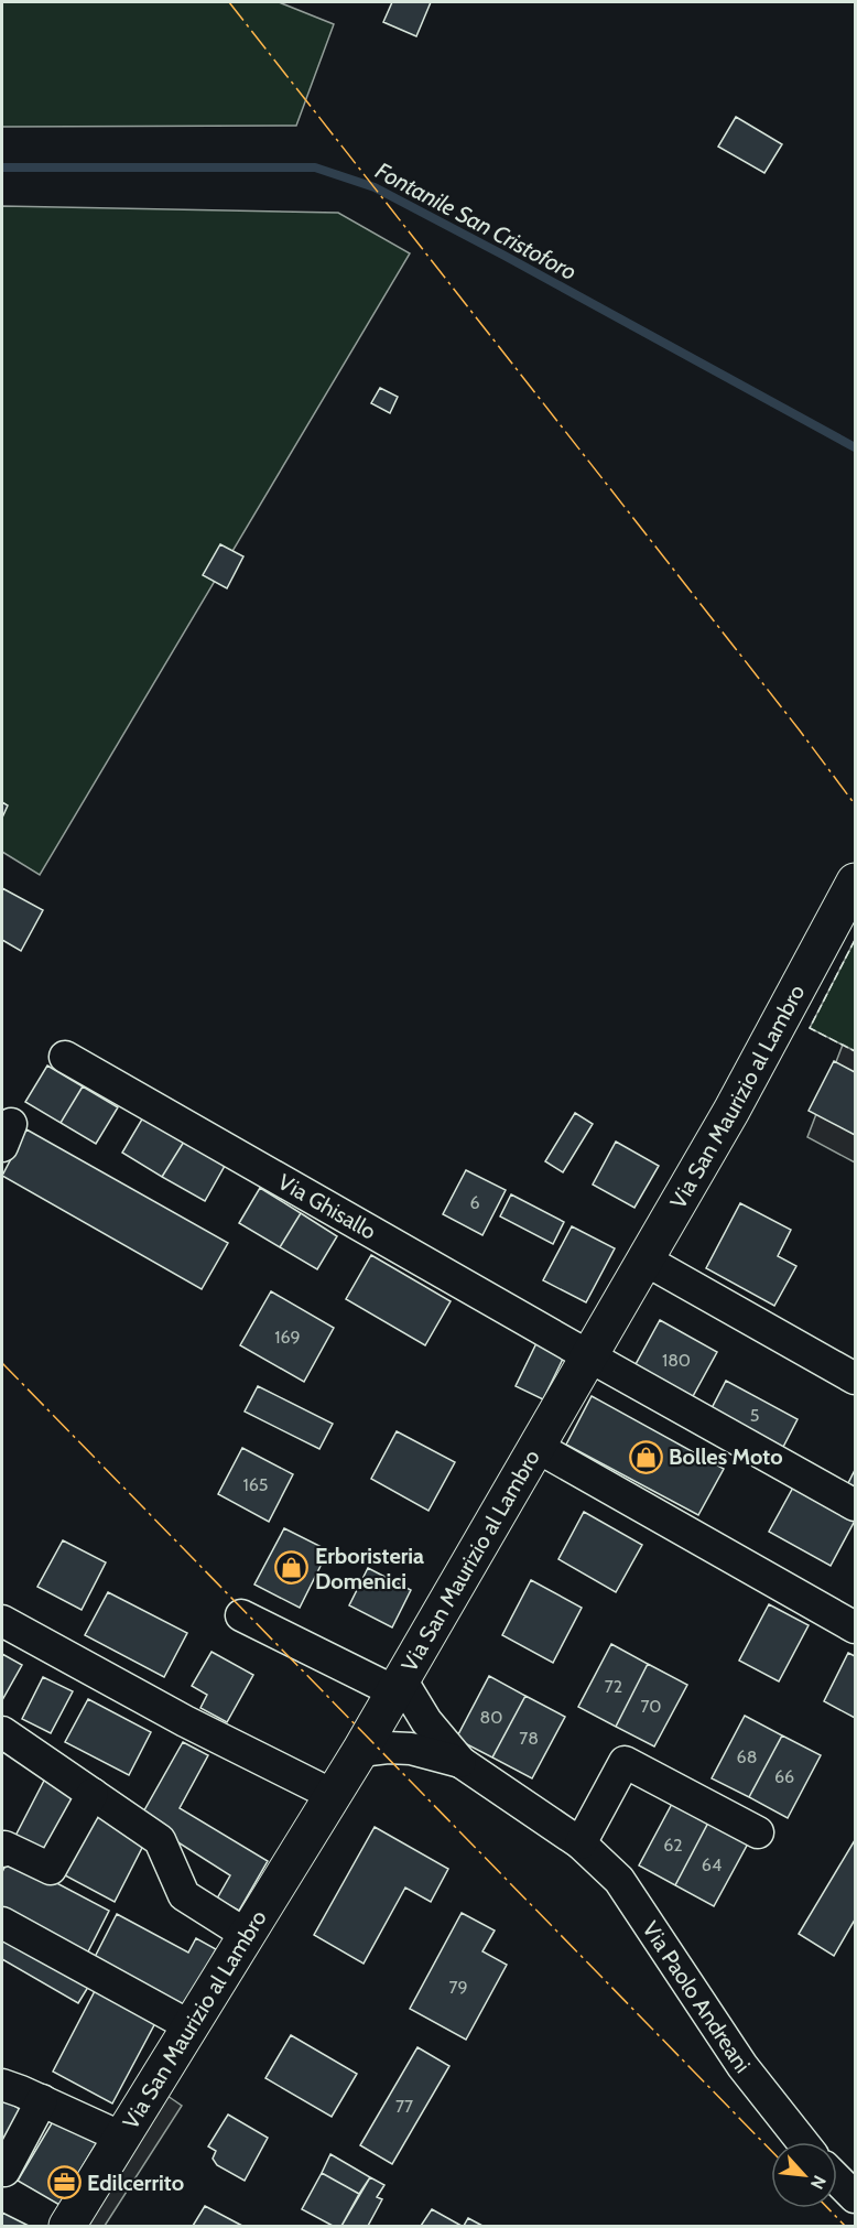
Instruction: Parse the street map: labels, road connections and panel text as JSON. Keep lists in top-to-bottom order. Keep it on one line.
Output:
{"streets":{"main road":["Via San Maurizio al Lambro"],"street":["Via Ghisallo","Via Paolo Andreani"]},"crossings":[["Via San Maurizio al Lambro","Via Ghisallo"],["Via San Maurizio al Lambro","Via Paolo Andreani"]],"water":["Fontanile San Cristoforo"],"places":{"shop":["Bolles Moto","Erboristeria Domenici"],"office":["Edilcerrito"]},"house_numbers":["6","169","180","5","165","72","70","80","78","68","66","62","64","79","77"],"north":"bottom right"}
